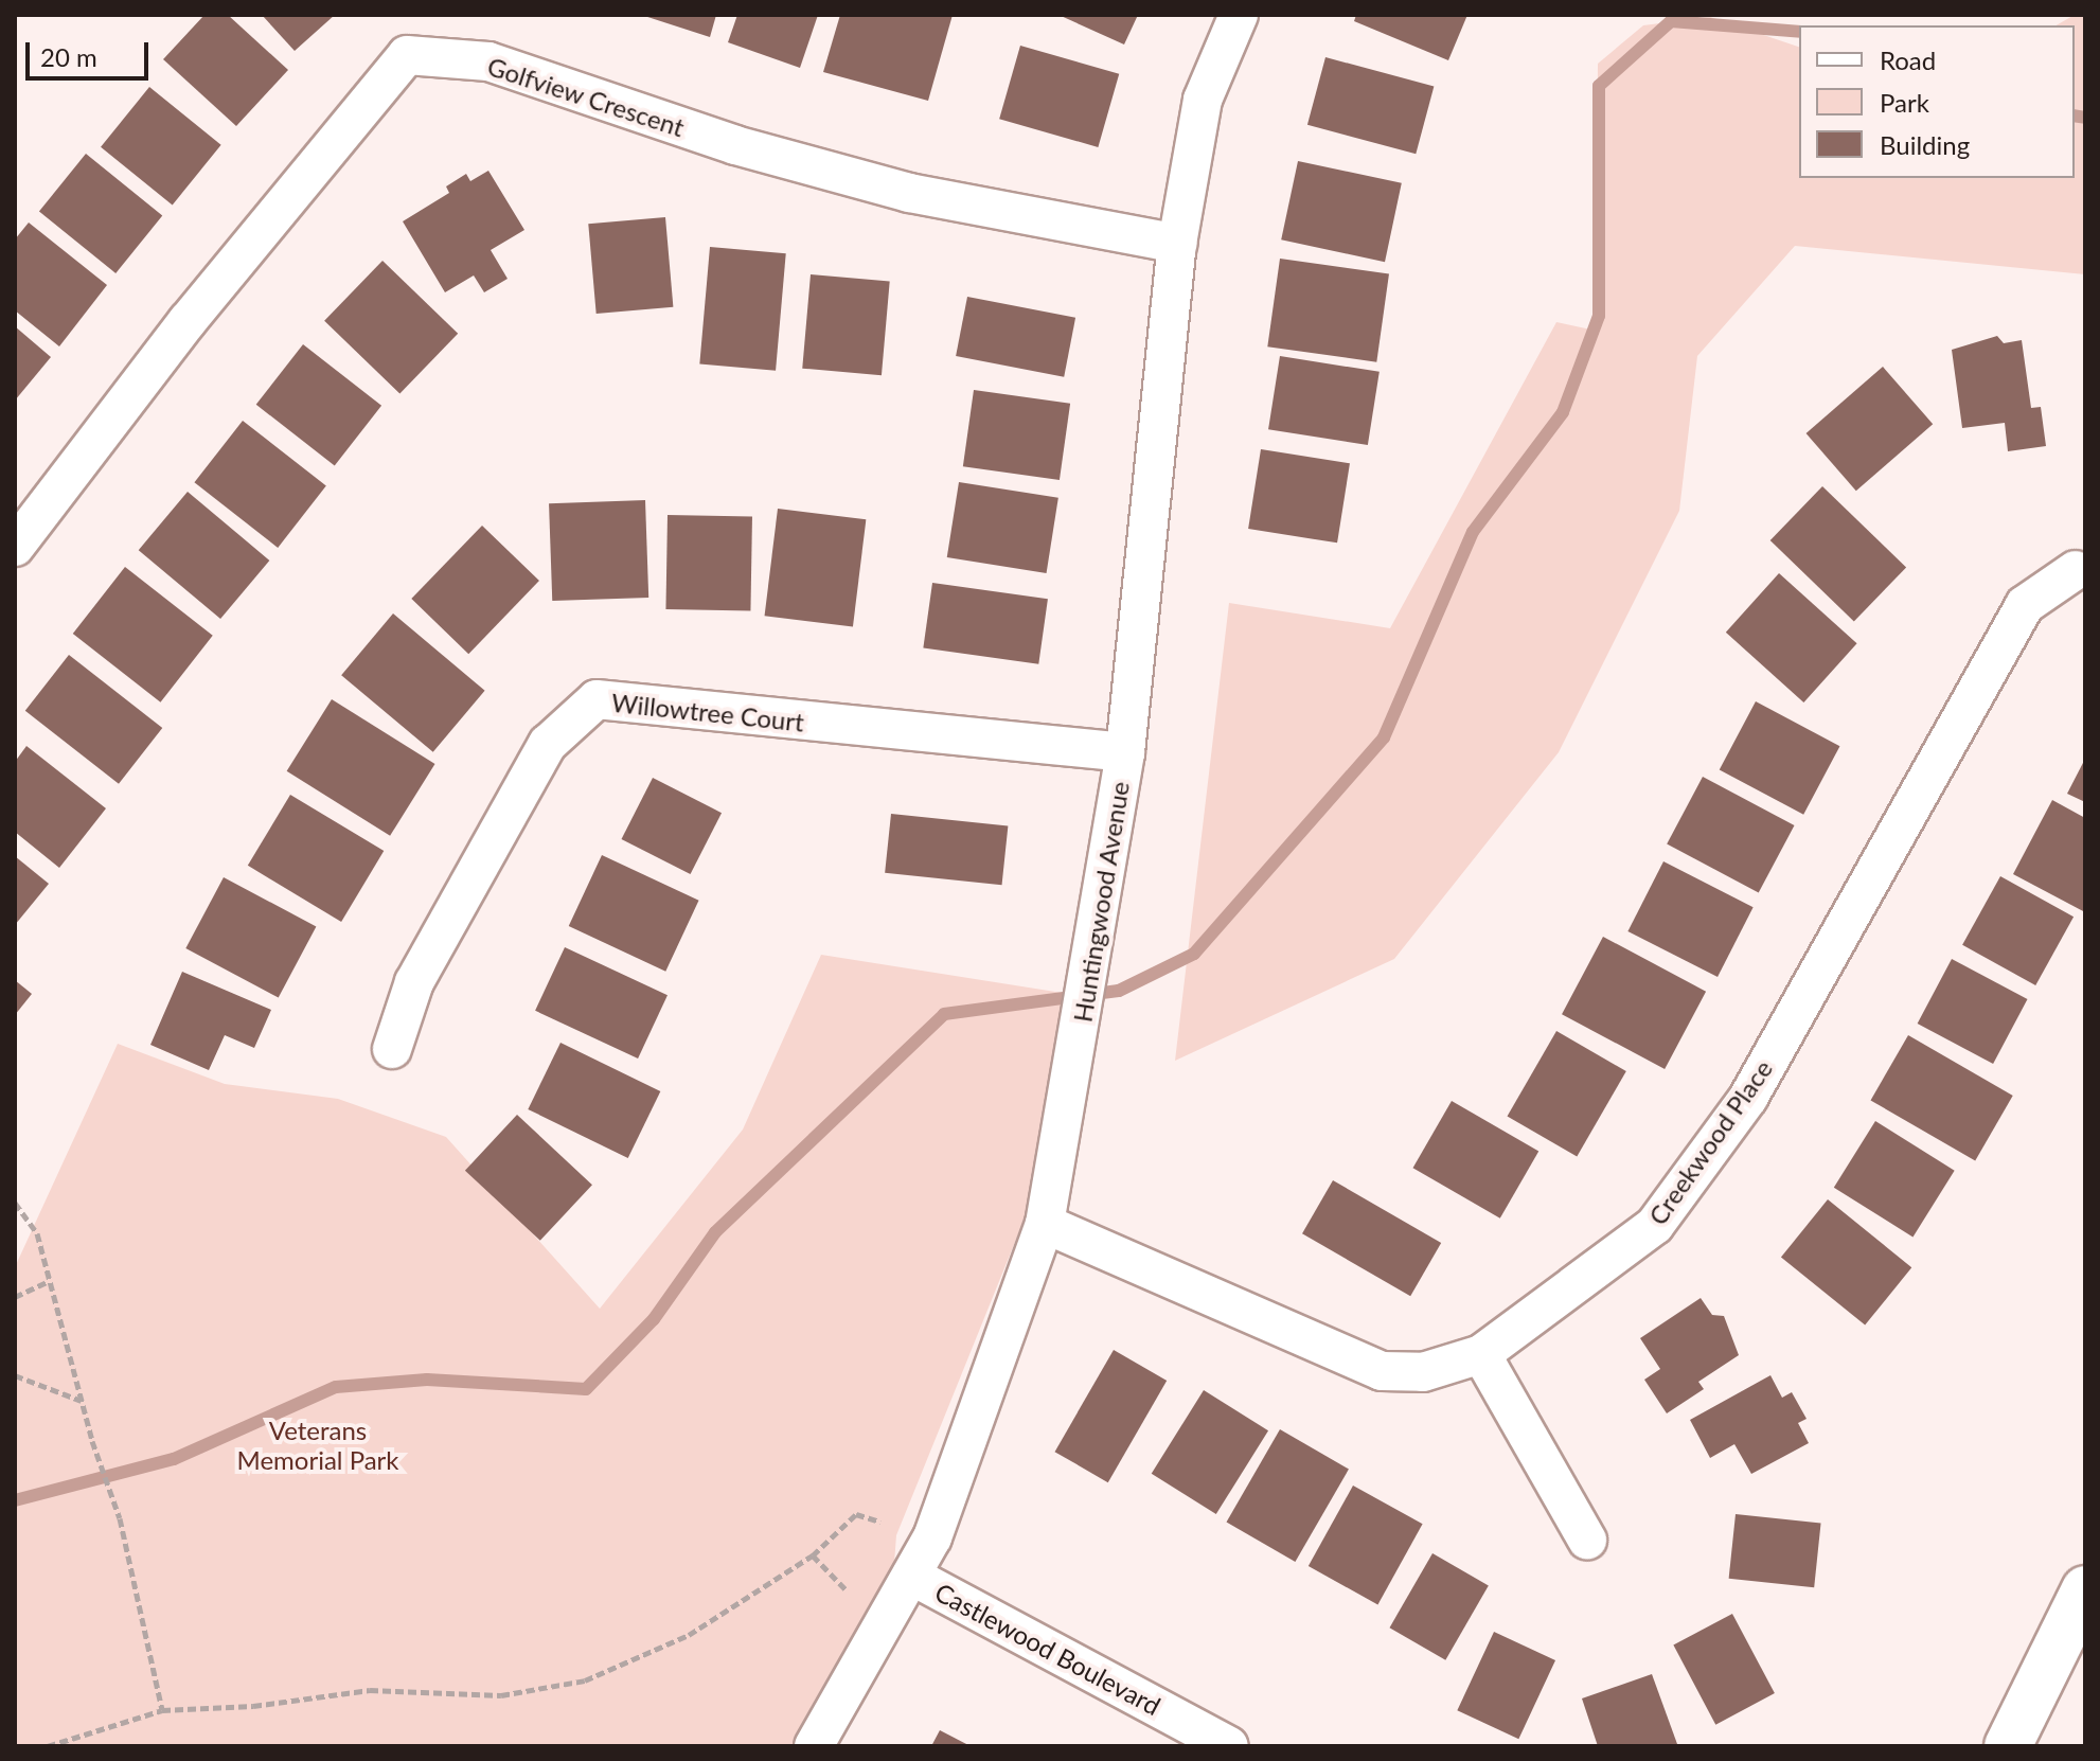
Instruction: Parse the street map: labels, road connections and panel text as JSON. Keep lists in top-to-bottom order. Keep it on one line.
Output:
{"streets":{"street":["Golfview Crescent","Willowtree Court","Huntingwood Avenue","Creekwood Place","Castlewood Boulevard"]},"crossings":[["Golfview Crescent","Huntingwood Avenue"],["Willowtree Court","Huntingwood Avenue"],["Huntingwood Avenue","Creekwood Place"],["Huntingwood Avenue","Castlewood Boulevard"]],"parks":["Veterans Memorial Park"],"legend":["Road","Park","Building"],"scale_bar":"20 m"}
